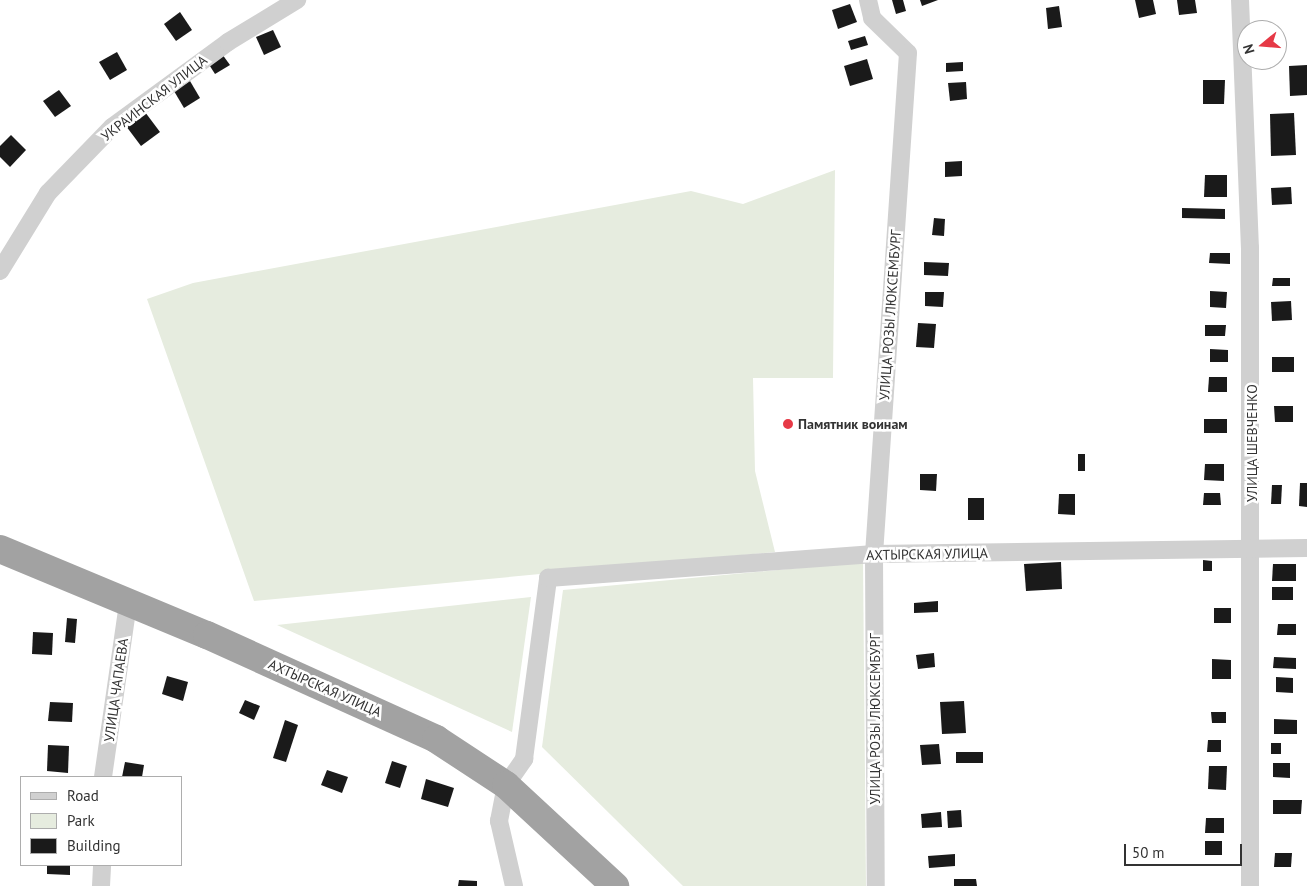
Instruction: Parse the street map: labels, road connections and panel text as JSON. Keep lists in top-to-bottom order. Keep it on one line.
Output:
{"streets":{"highway":["АХТЫРСКАЯ УЛИЦА"],"street":["УКРАИНСКАЯ УЛИЦА","УЛИЦА РОЗЫ ЛЮКСЕМБУРГ","УЛИЦА ШЕВЧЕНКО","УЛИЦА ЧАПАЕВА"]},"crossings":[["УЛИЦА РОЗЫ ЛЮКСЕМБУРГ","АХТЫРСКАЯ УЛИЦА"],["УЛИЦА ШЕВЧЕНКО","АХТЫРСКАЯ УЛИЦА"],["АХТЫРСКАЯ УЛИЦА","УЛИЦА ЧАПАЕВА"]],"places":["Памятник воинам"],"legend":["Road","Park","Building"],"scale_bar":"50 m","north":"left"}
